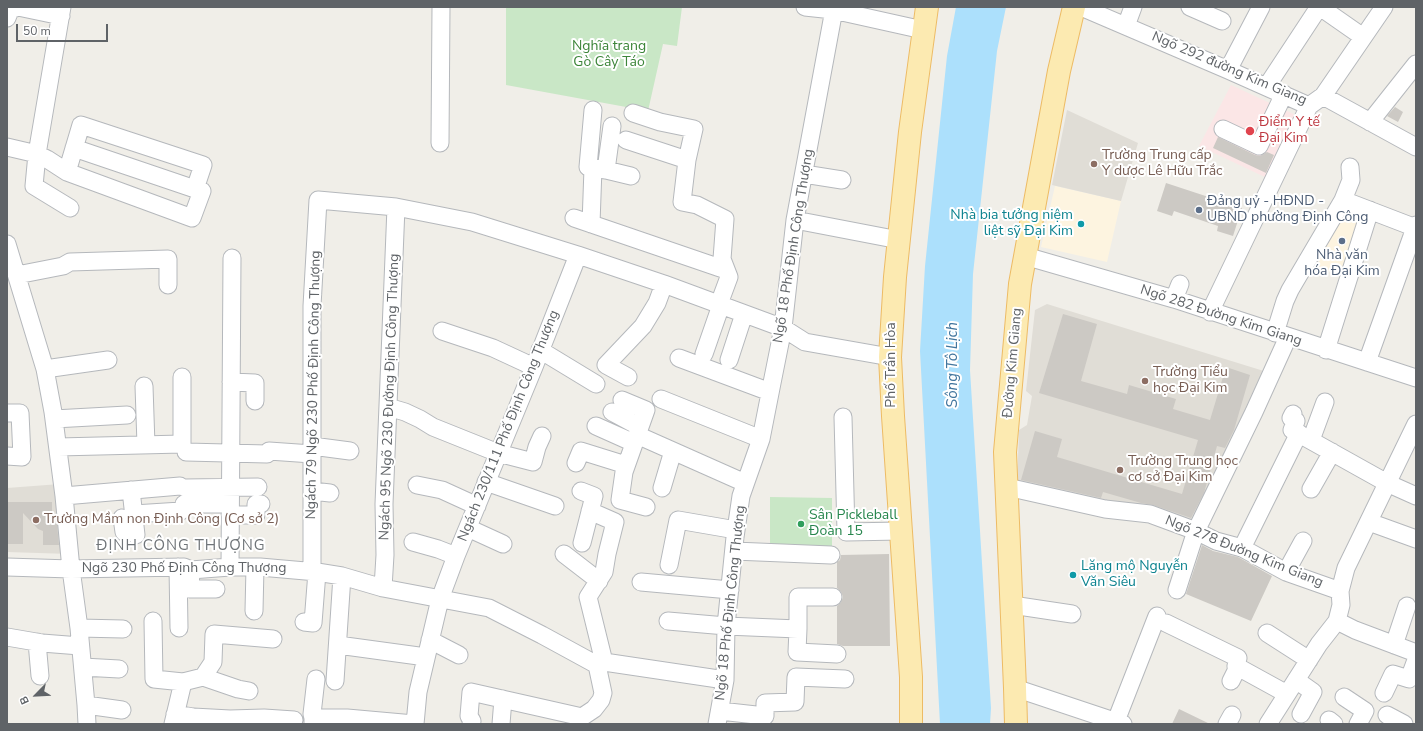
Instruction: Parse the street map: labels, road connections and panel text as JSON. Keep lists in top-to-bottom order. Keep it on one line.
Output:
{"streets":{"main road":["Đường Kim Giang","Phố Trần Hòa"],"street":["Ngõ 292 đường Kim Giang","Ngõ 18 Phố Định Công Thượng","Ngõ 282 Đường Kim Giang","Ngách 79 Ngõ 230 Phố Định Công Thượng","Ngách 95 Ngõ 230 Đường Định Công Thượng","Ngách 230/111 Phố Định Công Thượng","Ngõ 278 Đường Kim Giang","Ngõ 230 Phố Định Công Thượng"]},"crossings":[["Ngõ 18 Phố Định Công Thượng","Ngõ 230 Phố Định Công Thượng"],["Ngõ 282 Đường Kim Giang","Đường Kim Giang"],["Đường Kim Giang","Ngõ 278 Đường Kim Giang"],["Ngách 79 Ngõ 230 Phố Định Công Thượng","Ngách 95 Ngõ 230 Đường Định Công Thượng"],["Ngách 79 Ngõ 230 Phố Định Công Thượng","Ngõ 230 Phố Định Công Thượng"],["Ngách 95 Ngõ 230 Đường Định Công Thượng","Ngõ 230 Phố Định Công Thượng"],["Ngách 230/111 Phố Định Công Thượng","Ngõ 230 Phố Định Công Thượng"]],"districts":["ĐỊNH CÔNG THƯỢNG"],"water":["Sông Tô Lịch"],"parks":["Nghĩa trang Gò Cây Táo"],"places":["Điểm Y tế Đại Kim","Trường Trung cấp Y dược Lê Hữu Trắc","Đảng uỷ - HĐND - UBND phường Định Công","Nhà bia tưởng niệm liệt sỹ Đại Kim","Nhà văn hóa Đại Kim","Trường Tiểu học Đại Kim","Trường Trung học cơ sở Đại Kim","Trường Mầm non Định Công (Cơ sở 2)","Sân Pickleball Đoàn 15","Lăng mộ Nguyễn Văn Siêu"],"scale_bar":"50 m","north":"bottom left"}
